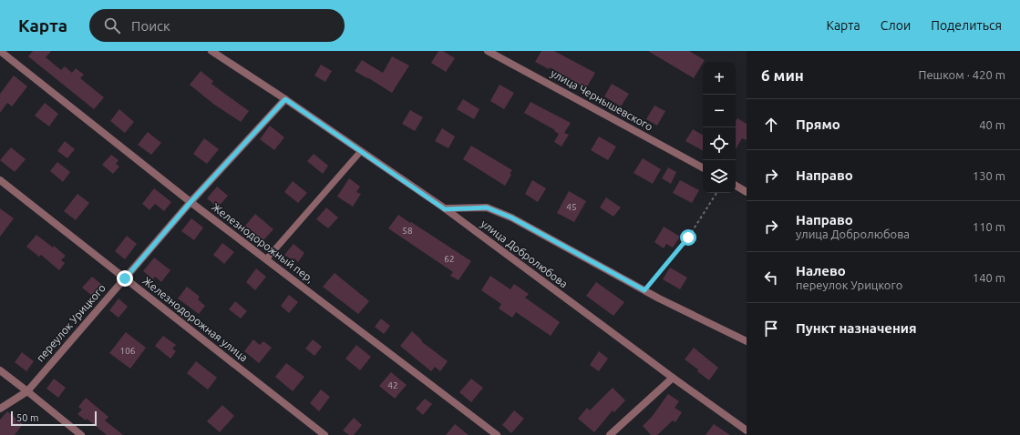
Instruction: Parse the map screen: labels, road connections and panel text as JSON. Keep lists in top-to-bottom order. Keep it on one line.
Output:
{"streets":{"street":["улица Чернышевского","Железнодорожный пер,","улица Добролюбова","Железнодорожная улица","переулок Урицкого"]},"crossings":[["Железнодорожный пер,","переулок Урицкого"],["улица Добролюбова","переулок Урицкого"],["Железнодорожная улица","переулок Урицкого"]],"house_numbers":["45","58","62","106","42"],"scale_bar":"50 m","page":{"header":"Карта","search":"Поиск","nav":["Карта","Слои","Поделиться"],"heading":["6 мин","Пешком · 420 m"],"map_buttons":["+","−"],"list":[["Прямо","40 m"],["Направо","130 m"],["Направо","улица Добролюбова","110 m"],["Налево","переулок Урицкого","140 m"],"Пункт назначения"],"scale":"50 m"}}
